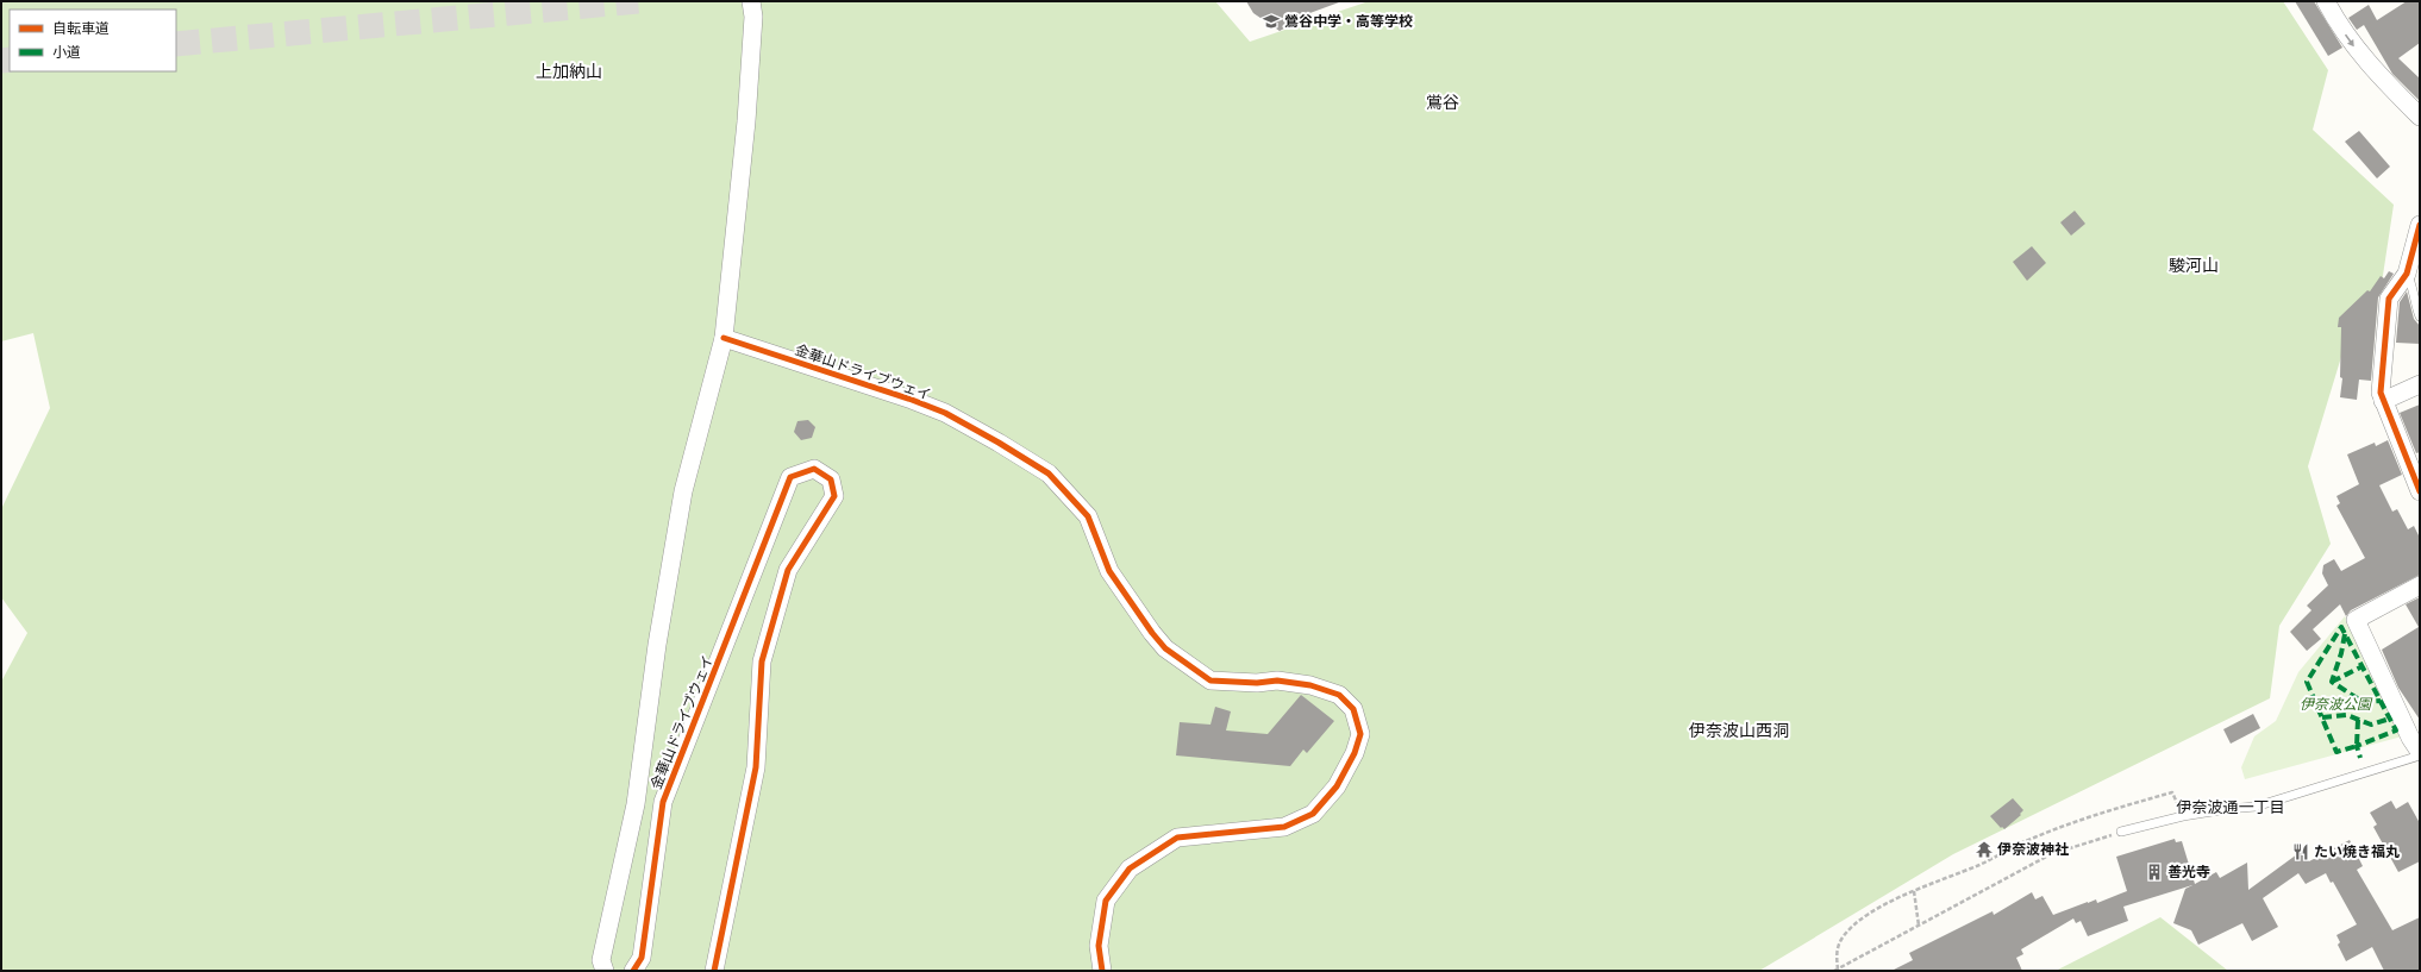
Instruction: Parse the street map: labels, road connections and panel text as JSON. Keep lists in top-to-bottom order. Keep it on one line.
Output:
{"streets":{"street":["金華山ドライブウェイ"]},"districts":["上加納山","鴬谷","駿河山","伊奈波山西洞","伊奈波通一丁目"],"parks":["伊奈波公園"],"places":{"school or university":["鶯谷中学・高等学校"],"temple":["伊奈波神社"],"restaurant":["たい焼き福丸"],"building":["善光寺"]},"legend":["自転車道","小道"]}
